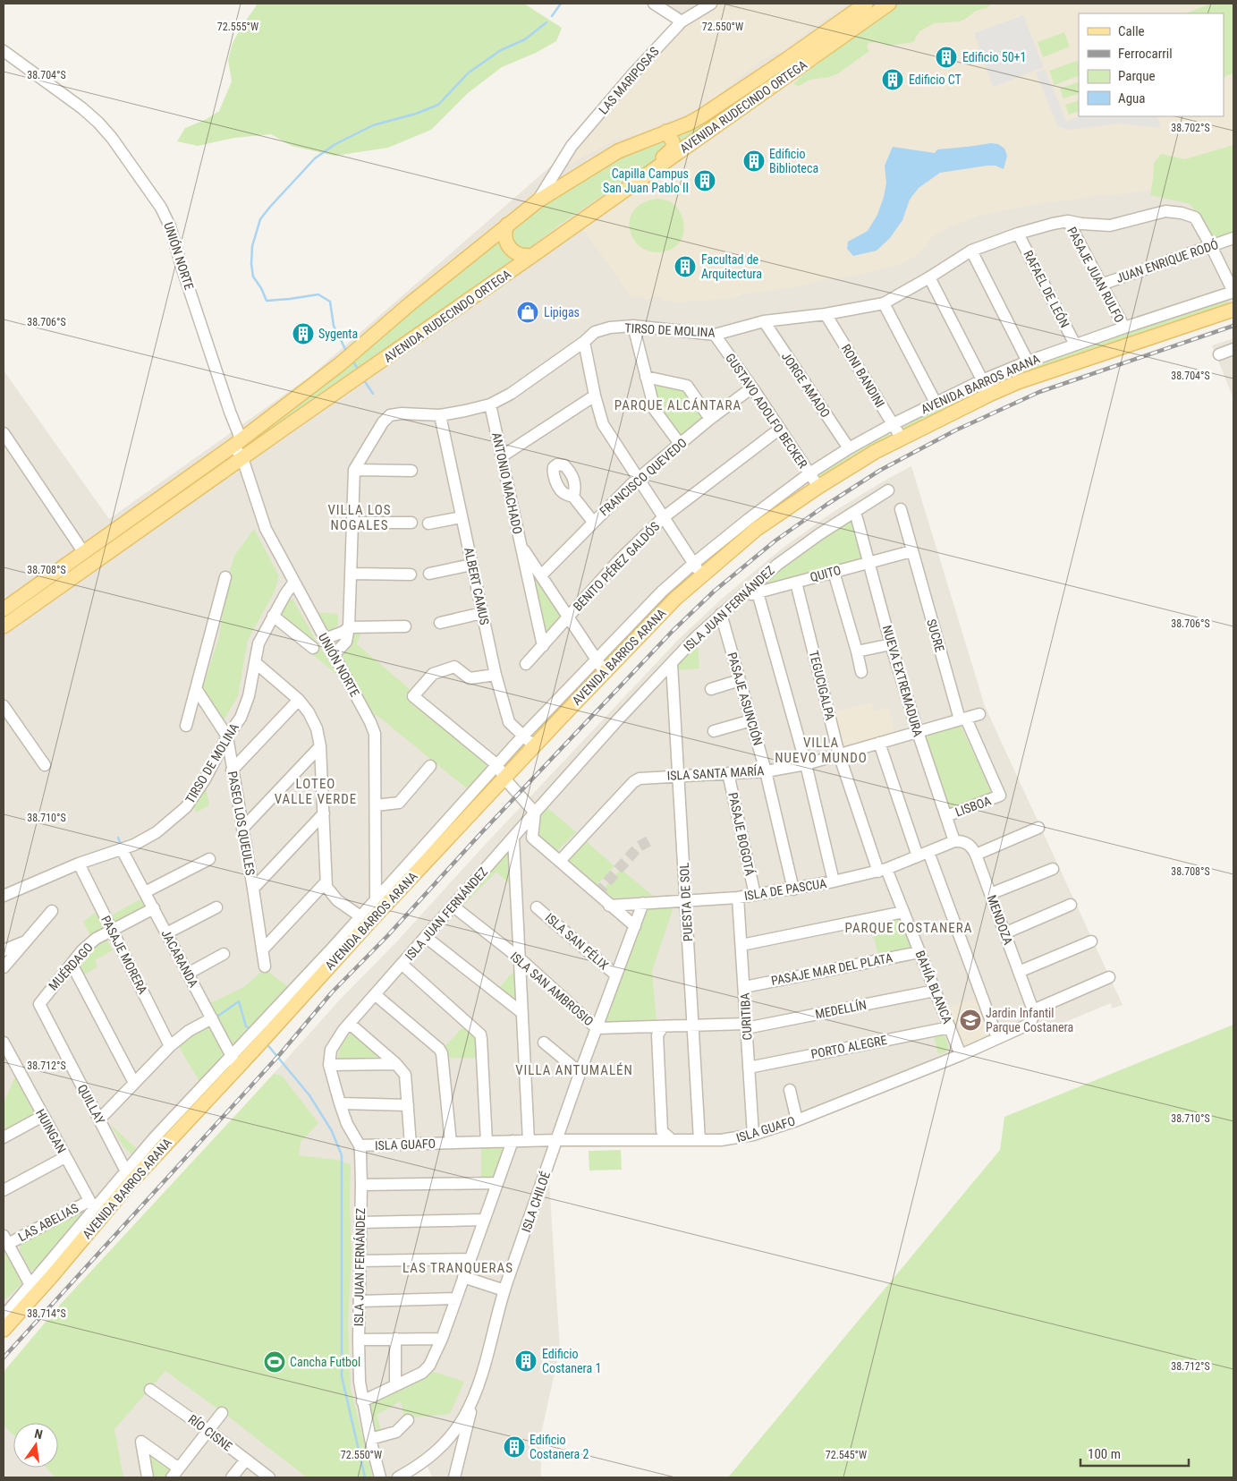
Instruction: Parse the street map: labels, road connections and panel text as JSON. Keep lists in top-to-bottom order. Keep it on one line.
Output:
{"streets":{"main road":["AVENIDA RUDECINDO ORTEGA","AVENIDA BARROS ARANA"],"street":["LAS MARIPOSAS","UNIÓN NORTE","JUAN ENRIQUE RODÓ","PASAJE JUAN RULFO","RAFAEL DE LEÓN","TIRSO DE MOLINA","RONI BANDINI","JORGE AMADO","GUSTAVO ADOLFO BECKER","FRANCISCO QUEVEDO","ANTONIO MACHADO","BENITO PÉREZ GALDÓS","QUITO","ALBERT CAMUS","ISLA JUAN FERNÁNDEZ","SUCRE","NUEVA EXTREMADURA","TEGUCIGALPA","PASAJE ASUNCIÓN","ISLA SANTA MARÍA","LISBOA","PASEO LOS QUEULES","PASAJE BOGOTÁ","ISLA DE PASCUA","PUESTA DE SOL","MENDOZA","ISLA SAN FÉLIX","PASAJE MORERA","JACARANDA","MUÉRDAGO","PASAJE MAR DEL PLATA","BAHÍA BLANCA","ISLA SAN AMBROSIO","MEDELLÍN","CURITIBA","PORTO ALEGRE","QUILLAY","ISLA GUAFO","HUINGAN","ISLA CHILOÉ","LAS ABELIAS","RÍO CISNE"]},"crossings":[["LAS MARIPOSAS","AVENIDA RUDECINDO ORTEGA"],["AVENIDA RUDECINDO ORTEGA","UNIÓN NORTE"],["UNIÓN NORTE","TIRSO DE MOLINA"],["UNIÓN NORTE","AVENIDA BARROS ARANA"],["JUAN ENRIQUE RODÓ","PASAJE JUAN RULFO"],["JUAN ENRIQUE RODÓ","TIRSO DE MOLINA"],["PASAJE JUAN RULFO","TIRSO DE MOLINA"],["PASAJE JUAN RULFO","AVENIDA BARROS ARANA"],["RAFAEL DE LEÓN","TIRSO DE MOLINA"],["RAFAEL DE LEÓN","AVENIDA BARROS ARANA"],["TIRSO DE MOLINA","RONI BANDINI"],["TIRSO DE MOLINA","AVENIDA BARROS ARANA"],["TIRSO DE MOLINA","JORGE AMADO"],["TIRSO DE MOLINA","GUSTAVO ADOLFO BECKER"],["TIRSO DE MOLINA","ANTONIO MACHADO"],["TIRSO DE MOLINA","ALBERT CAMUS"],["TIRSO DE MOLINA","PASEO LOS QUEULES"],["TIRSO DE MOLINA","PASAJE MORERA"],["TIRSO DE MOLINA","JACARANDA"],["RONI BANDINI","AVENIDA BARROS ARANA"],["AVENIDA BARROS ARANA","JORGE AMADO"],["AVENIDA BARROS ARANA","GUSTAVO ADOLFO BECKER"],["AVENIDA BARROS ARANA","ANTONIO MACHADO"],["AVENIDA BARROS ARANA","ALBERT CAMUS"],["AVENIDA BARROS ARANA","JACARANDA"],["AVENIDA BARROS ARANA","QUILLAY"],["AVENIDA BARROS ARANA","HUINGAN"],["AVENIDA BARROS ARANA","LAS ABELIAS"],["GUSTAVO ADOLFO BECKER","FRANCISCO QUEVEDO"],["GUSTAVO ADOLFO BECKER","BENITO PÉREZ GALDÓS"],["FRANCISCO QUEVEDO","ANTONIO MACHADO"],["ANTONIO MACHADO","BENITO PÉREZ GALDÓS"],["QUITO","ISLA JUAN FERNÁNDEZ"],["QUITO","SUCRE"],["QUITO","NUEVA EXTREMADURA"],["QUITO","TEGUCIGALPA"],["ISLA JUAN FERNÁNDEZ","PASAJE ASUNCIÓN"],["ISLA JUAN FERNÁNDEZ","PUESTA DE SOL"],["ISLA JUAN FERNÁNDEZ","ISLA SAN AMBROSIO"],["ISLA JUAN FERNÁNDEZ","ISLA GUAFO"],["SUCRE","ISLA SANTA MARÍA"],["SUCRE","LISBOA"],["NUEVA EXTREMADURA","ISLA SANTA MARÍA"],["NUEVA EXTREMADURA","LISBOA"],["NUEVA EXTREMADURA","ISLA DE PASCUA"],["NUEVA EXTREMADURA","MENDOZA"],["TEGUCIGALPA","ISLA SANTA MARÍA"],["TEGUCIGALPA","ISLA DE PASCUA"],["TEGUCIGALPA","BAHÍA BLANCA"],["PASAJE ASUNCIÓN","ISLA SANTA MARÍA"],["PASAJE ASUNCIÓN","ISLA DE PASCUA"],["ISLA SANTA MARÍA","PASAJE BOGOTÁ"],["ISLA SANTA MARÍA","PUESTA DE SOL"],["PASAJE BOGOTÁ","ISLA DE PASCUA"],["ISLA DE PASCUA","PUESTA DE SOL"],["ISLA DE PASCUA","MENDOZA"],["ISLA DE PASCUA","BAHÍA BLANCA"],["ISLA DE PASCUA","CURITIBA"],["ISLA DE PASCUA","ISLA CHILOÉ"],["PUESTA DE SOL","ISLA SAN AMBROSIO"],["PUESTA DE SOL","ISLA GUAFO"],["MENDOZA","ISLA GUAFO"],["ISLA SAN FÉLIX","ISLA CHILOÉ"],["PASAJE MORERA","MUÉRDAGO"],["JACARANDA","MUÉRDAGO"],["MUÉRDAGO","QUILLAY"],["PASAJE MAR DEL PLATA","BAHÍA BLANCA"],["PASAJE MAR DEL PLATA","CURITIBA"],["BAHÍA BLANCA","MEDELLÍN"],["BAHÍA BLANCA","PORTO ALEGRE"],["BAHÍA BLANCA","ISLA GUAFO"],["ISLA SAN AMBROSIO","MEDELLÍN"],["ISLA SAN AMBROSIO","CURITIBA"],["ISLA SAN AMBROSIO","ISLA CHILOÉ"],["MEDELLÍN","CURITIBA"],["CURITIBA","PORTO ALEGRE"],["CURITIBA","ISLA GUAFO"],["ISLA GUAFO","ISLA CHILOÉ"],["HUINGAN","LAS ABELIAS"]],"districts":["PARQUE ALCÁNTARA","VILLA LOS NOGALES","VILLA NUEVO MUNDO","LOTEO VALLE VERDE","PARQUE COSTANERA","VILLA ANTUMALÉN","LAS TRANQUERAS"],"places":{"building":["Edificio 50+1","Edificio CT","Edificio Biblioteca","Capilla Campus San Juan Pablo II","Facultad de Arquitectura","Sygenta","Edificio Costanera 1","Edificio Costanera 2"],"shop":["Lipigas"],"school or university":["Jardin Infantil Parque Costanera"],"sports":["Cancha Futbol"]},"legend":["Calle","Ferrocarril","Parque","Agua"],"scale_bar":"100 m","north":"top","coordinates":["72.555°W","72.550°W","38.704°S","38.702°S","38.706°S","38.708°S","38.710°S","38.712°S","38.714°S","72.545°W"]}
